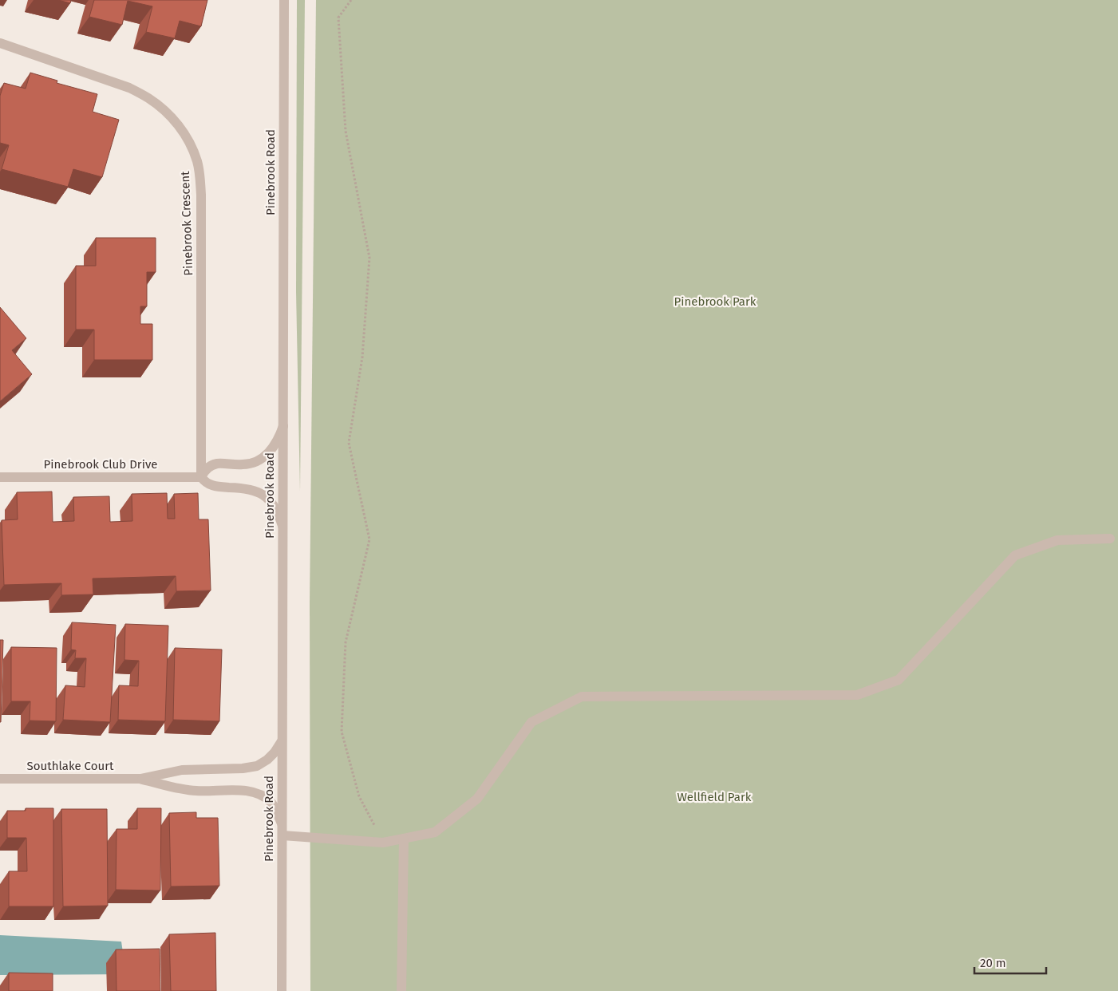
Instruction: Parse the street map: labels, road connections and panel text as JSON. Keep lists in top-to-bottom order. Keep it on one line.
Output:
{"streets":{"street":["Pinebrook Road","Pinebrook Crescent","Pinebrook Club Drive","Southlake Court"]},"crossings":[["Pinebrook Road","Pinebrook Club Drive"],["Pinebrook Road","Southlake Court"],["Pinebrook Crescent","Pinebrook Club Drive"]],"parks":["Pinebrook Park","Wellfield Park"],"scale_bar":"20 m"}
